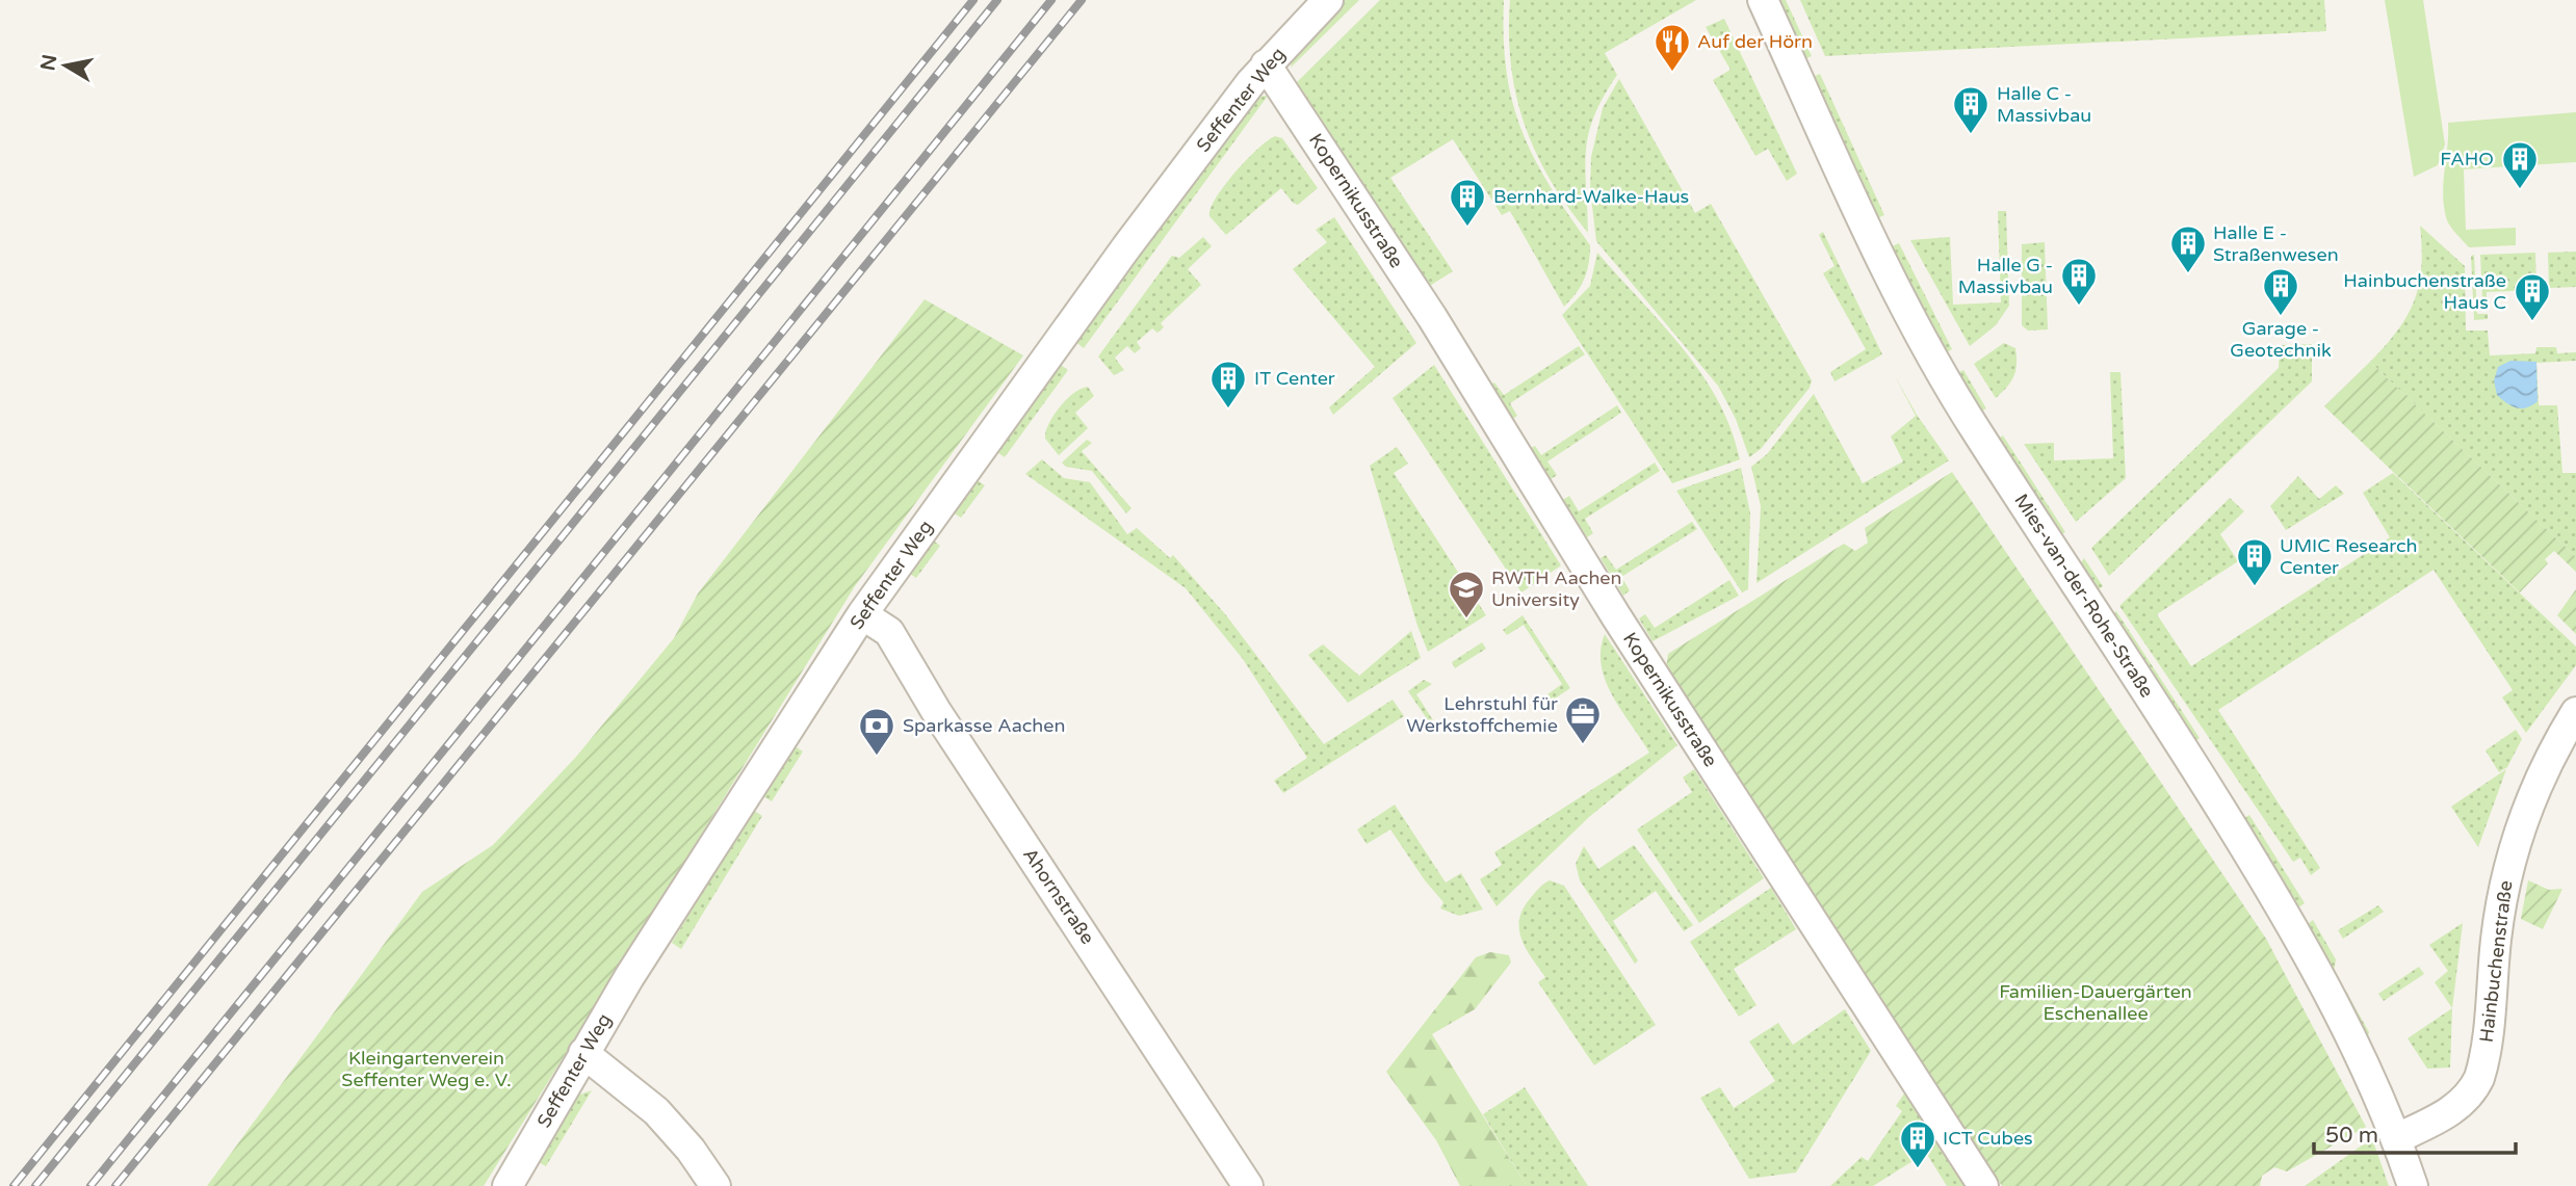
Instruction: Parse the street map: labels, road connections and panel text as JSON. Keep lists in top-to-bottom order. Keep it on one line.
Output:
{"streets":{"street":["Seffenter Weg","Kopernikusstraße","Mies-van-der-Rohe-Straße","Ahornstraße","Hainbuchenstraße"]},"crossings":[["Seffenter Weg","Kopernikusstraße"],["Seffenter Weg","Ahornstraße"],["Mies-van-der-Rohe-Straße","Hainbuchenstraße"]],"parks":["Familien-Dauergärten Eschenallee","Kleingartenverein Seffenter Weg e. V."],"places":{"restaurant":["Auf der Hörn"],"building":["Halle C - Massivbau","FAHO","Bernhard-Walke-Haus","Halle E - Straßenwesen","Halle G - Massivbau","Garage - Geotechnik","Hainbuchenstraße Haus C","IT Center","UMIC Research Center","ICT Cubes"],"school or university":["RWTH Aachen University"],"office":["Lehrstuhl für Werkstoffchemie"],"bank":["Sparkasse Aachen"]},"scale_bar":"50 m","north":"left"}
